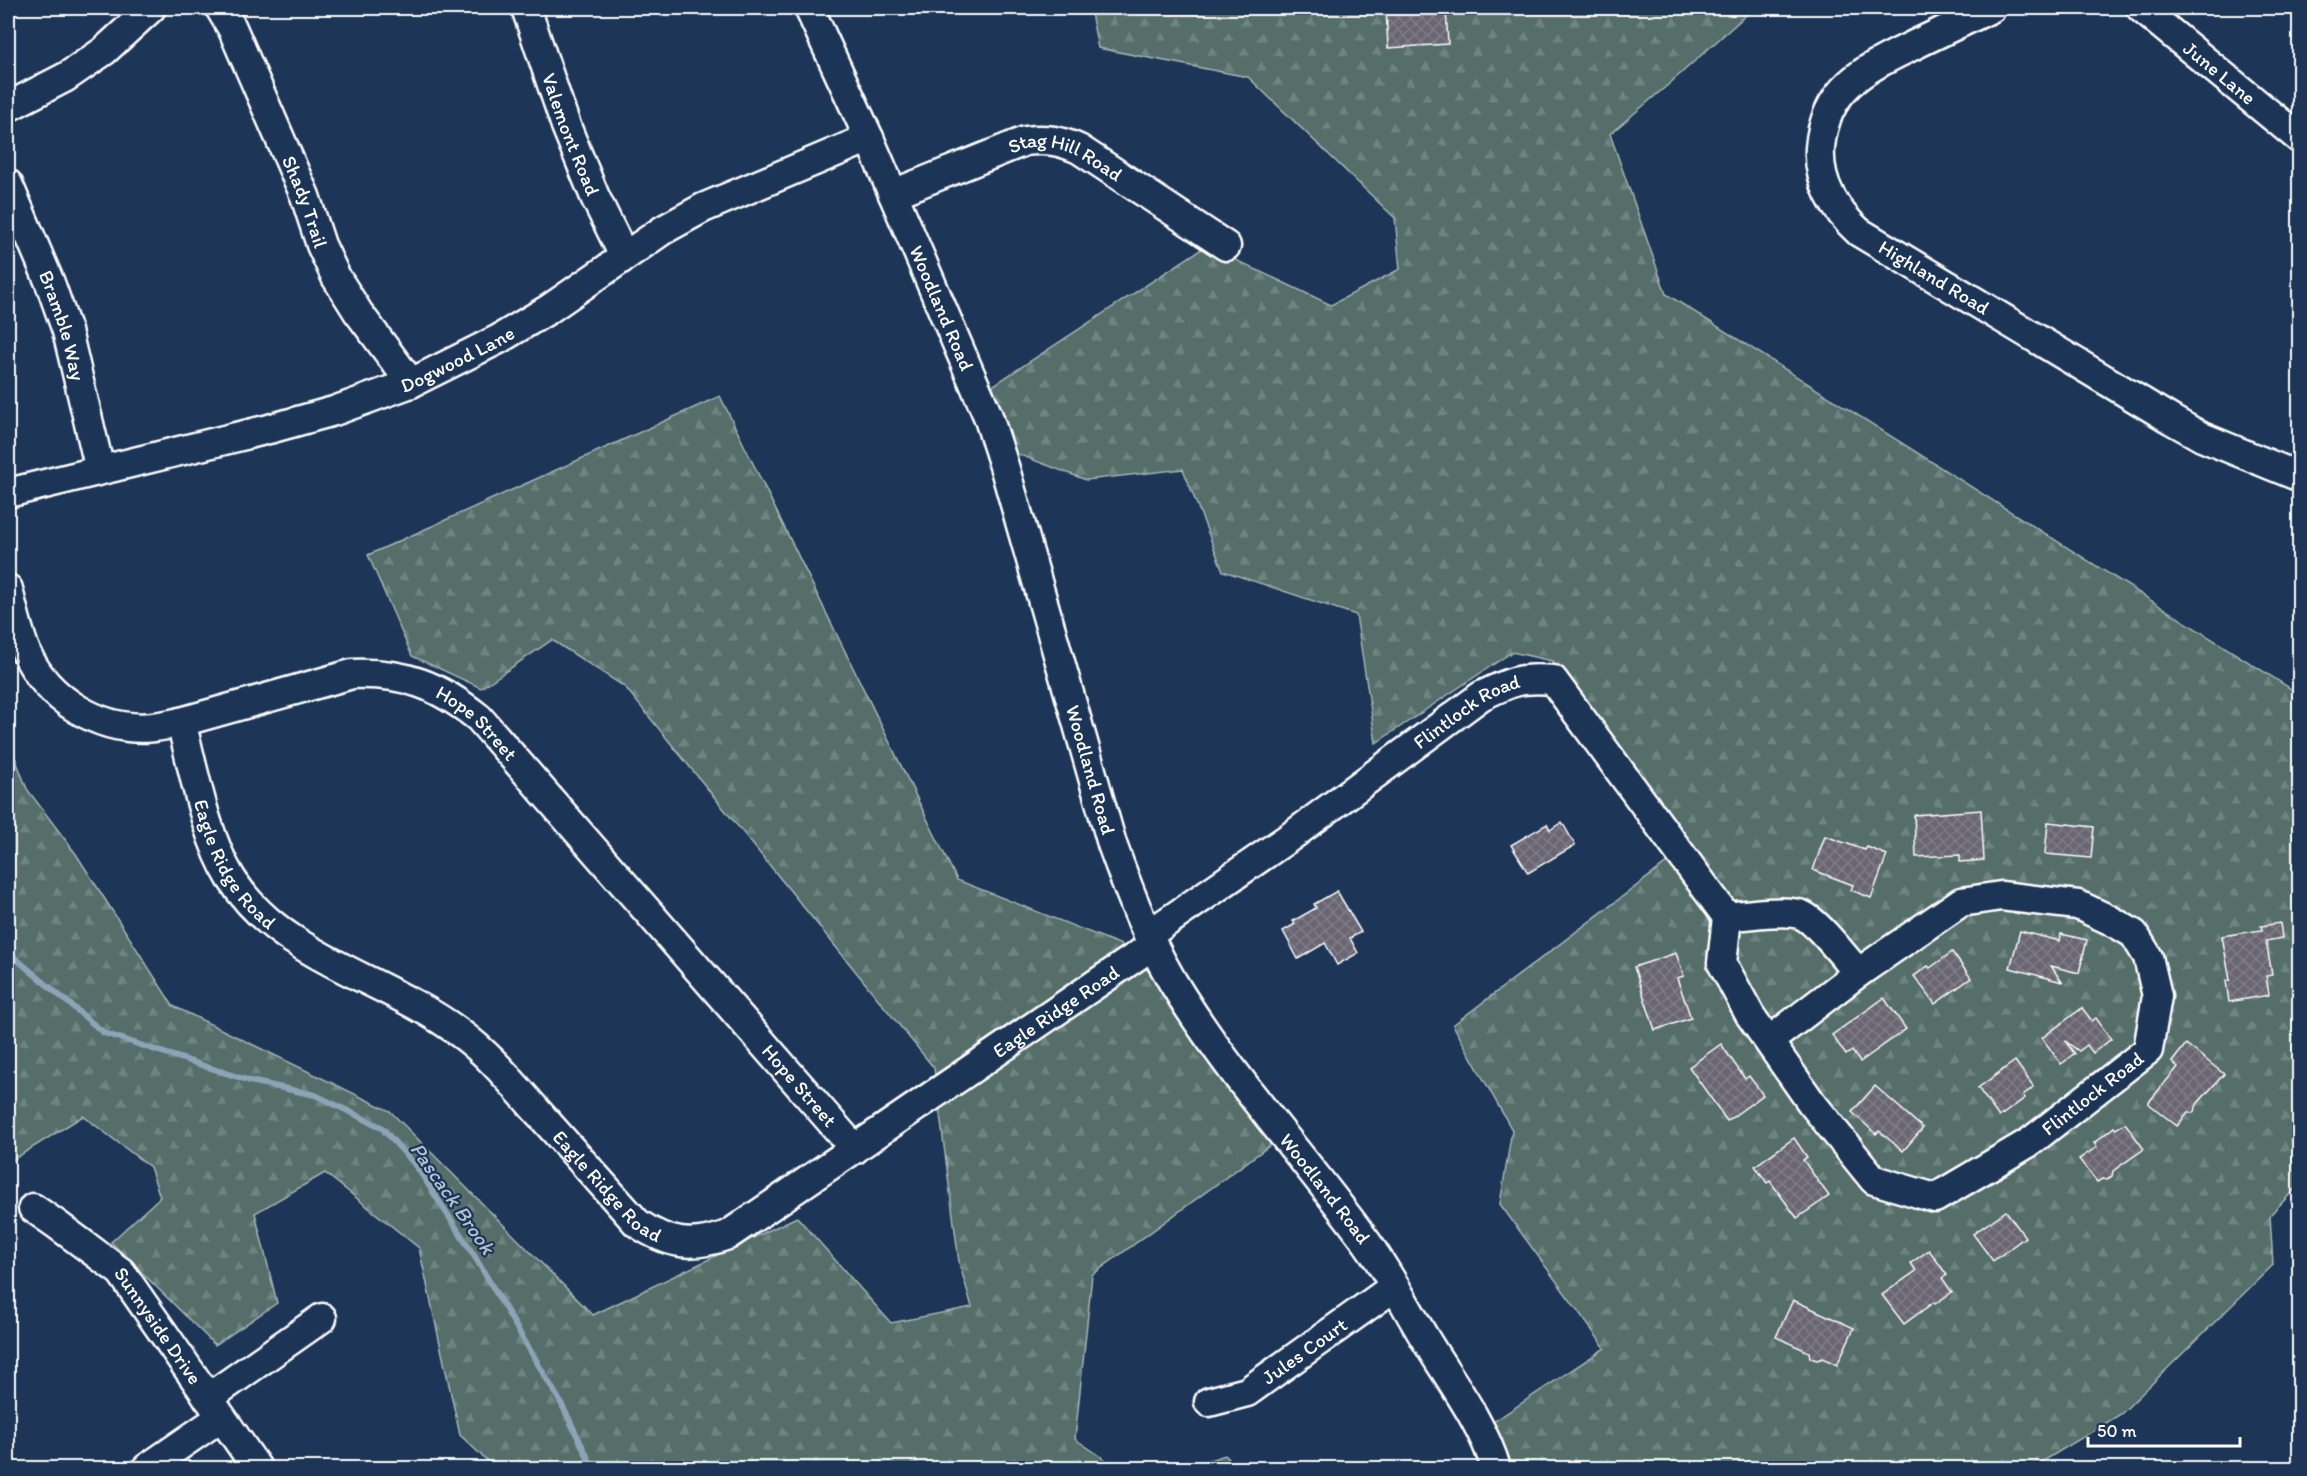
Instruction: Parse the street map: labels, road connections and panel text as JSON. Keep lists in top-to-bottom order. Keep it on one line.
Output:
{"streets":{"street":["June Lane","Valemont Road","Stag Hill Road","Shady Trail","Highland Road","Woodland Road","Bramble Way","Dogwood Lane","Flintlock Road","Hope Street","Eagle Ridge Road","Sunnyside Drive","Jules Court"]},"crossings":[["Valemont Road","Dogwood Lane"],["Stag Hill Road","Woodland Road"],["Shady Trail","Dogwood Lane"],["Woodland Road","Dogwood Lane"],["Woodland Road","Flintlock Road"],["Woodland Road","Eagle Ridge Road"],["Woodland Road","Jules Court"],["Bramble Way","Dogwood Lane"],["Flintlock Road","Eagle Ridge Road"],["Hope Street","Eagle Ridge Road"]],"water":["Pascack Brook"],"scale_bar":"50 m"}
